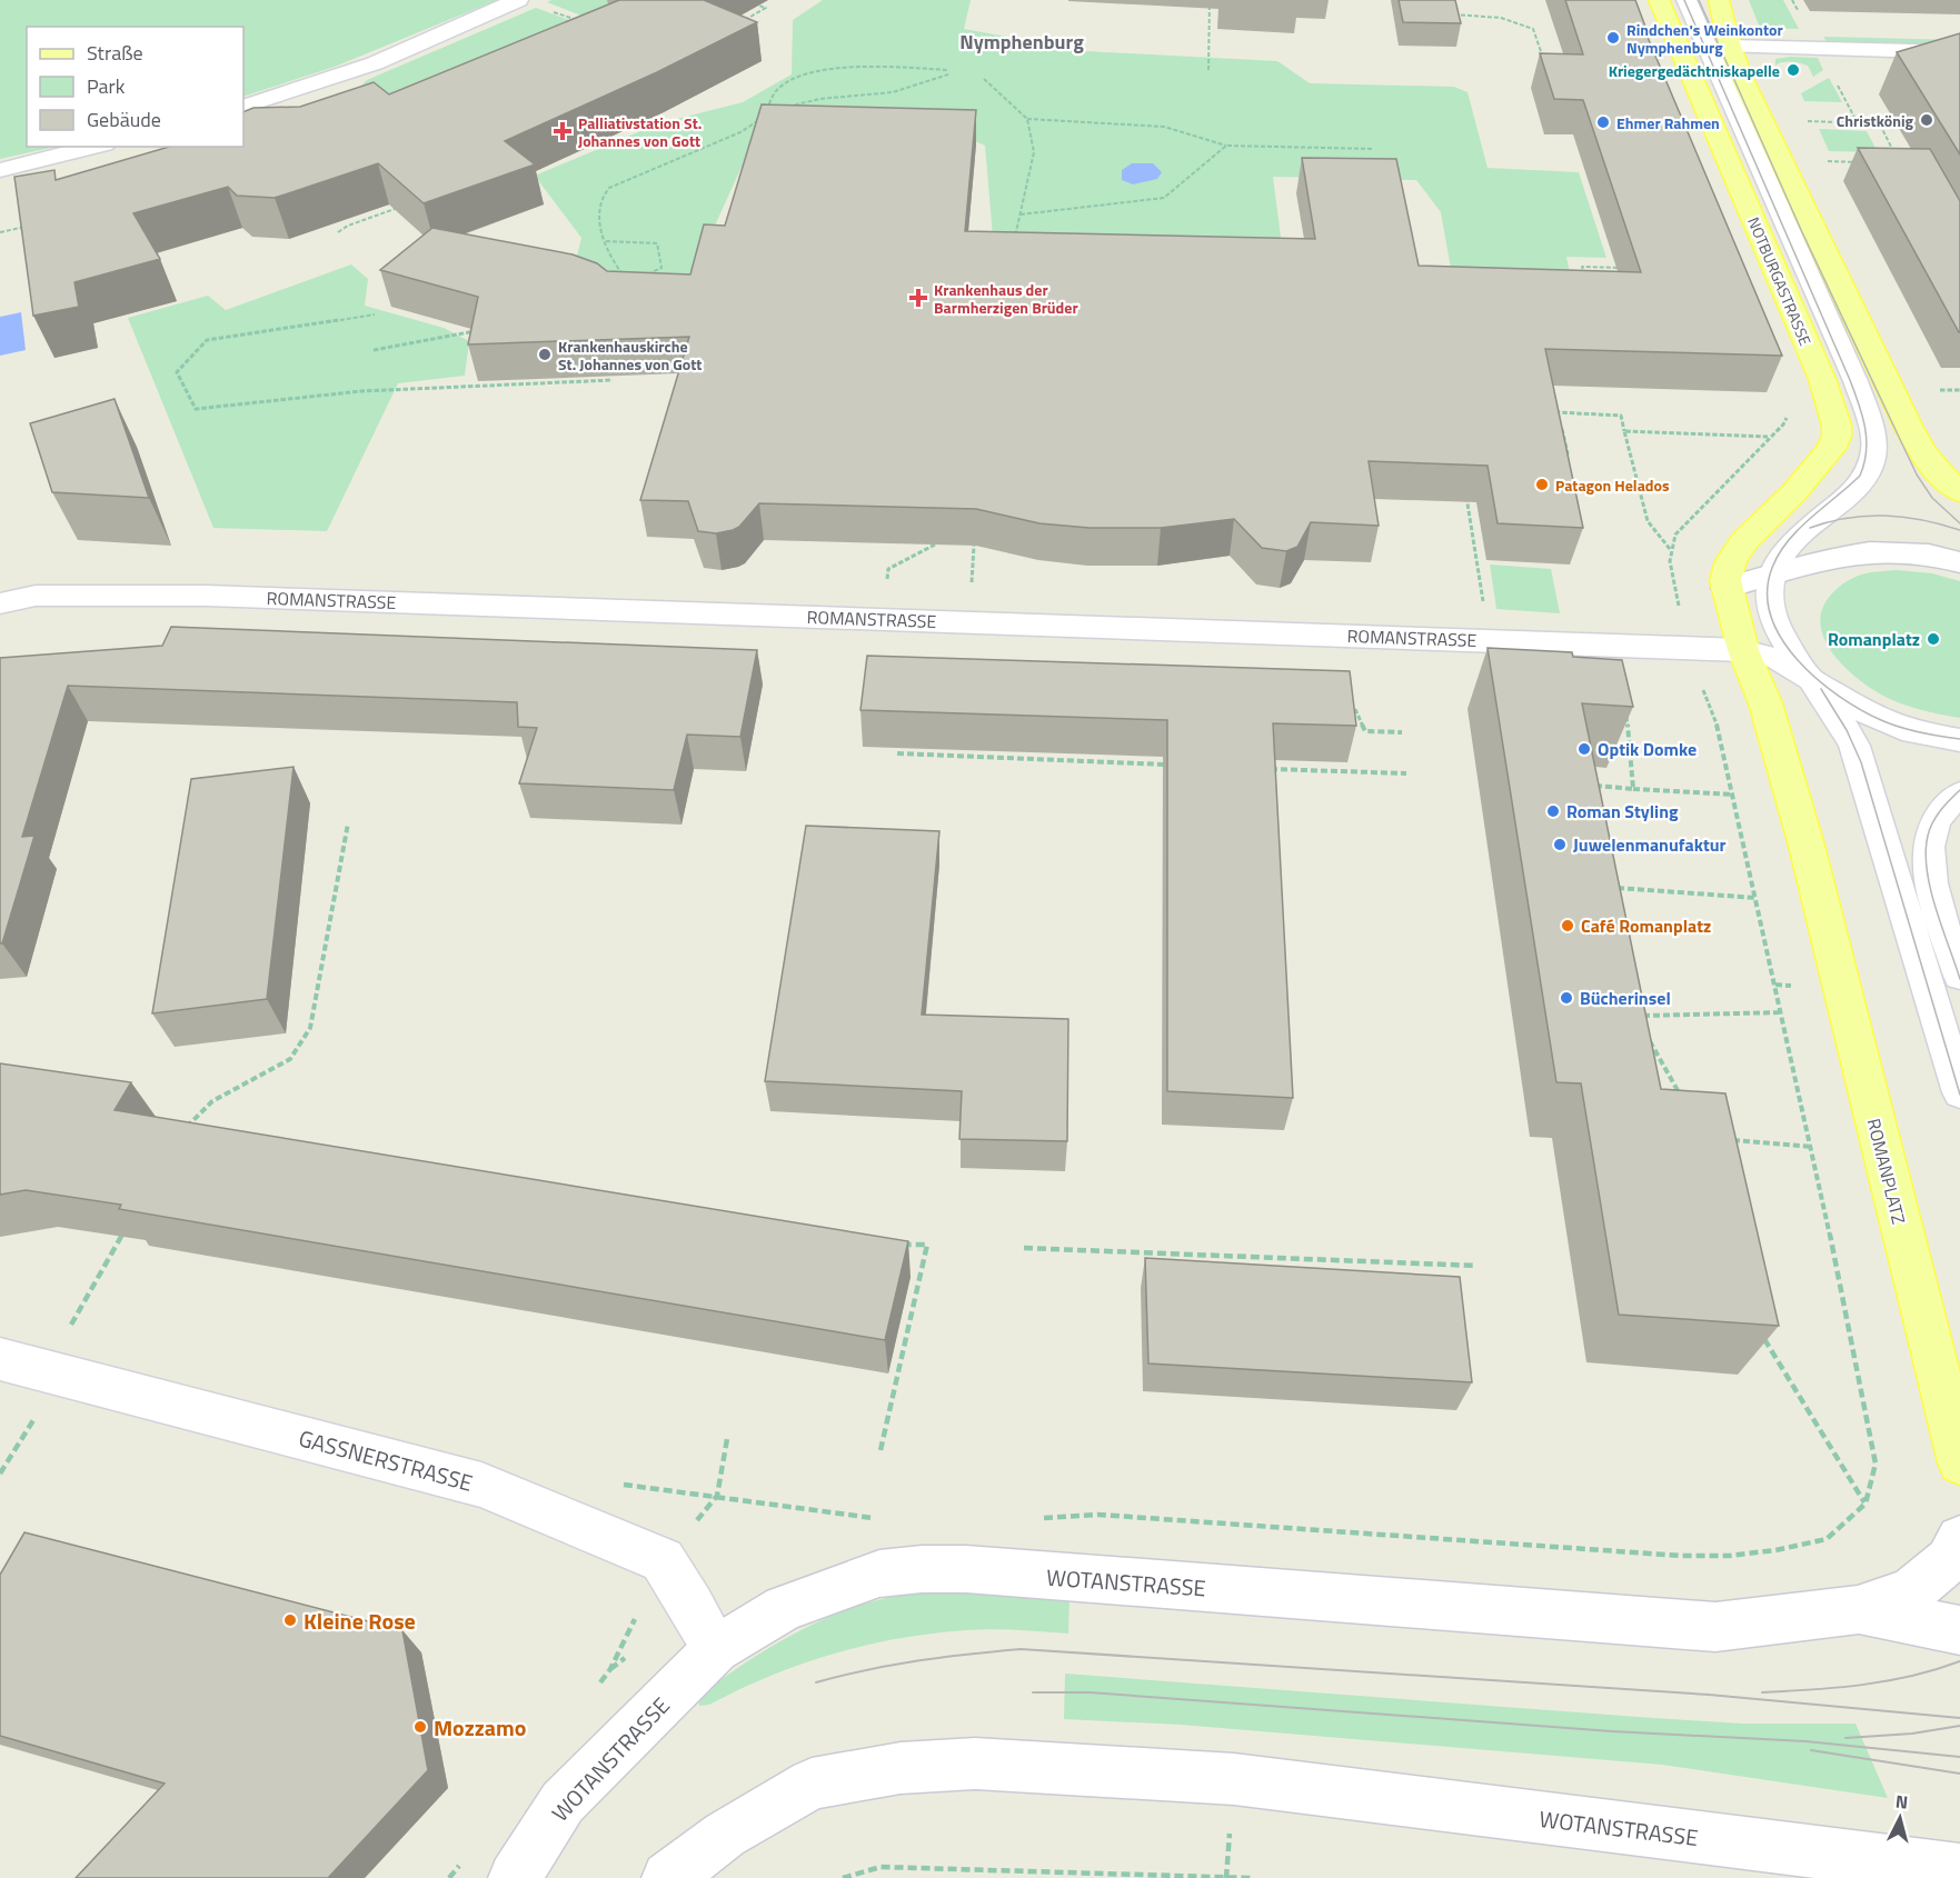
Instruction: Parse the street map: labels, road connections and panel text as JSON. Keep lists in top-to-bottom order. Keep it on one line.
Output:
{"streets":{"main road":["NOTBURGASTRASSE","ROMANPLATZ"],"street":["ROMANSTRASSE","GASSNERSTRASSE","WOTANSTRASSE"]},"crossings":[["NOTBURGASTRASSE","ROMANPLATZ"],["ROMANSTRASSE","ROMANPLATZ"],["GASSNERSTRASSE","WOTANSTRASSE"]],"districts":["Nymphenburg"],"places":{"other":["Rindchen's Weinkontor Nymphenburg","Kriegergedächtniskapelle","Christkönig","Ehmer Rahmen","Krankenhauskirche St. Johannes von Gott","Patagon Helados","Romanplatz","Optik Domke","Roman Styling","Juwelenmanufaktur","Café Romanplatz","Bücherinsel","Kleine Rose","Mozzamo"],"health":["Palliativstation St. Johannes von Gott","Krankenhaus der Barmherzigen Brüder"]},"legend":["Straße","Park","Gebäude"],"north":"top"}
